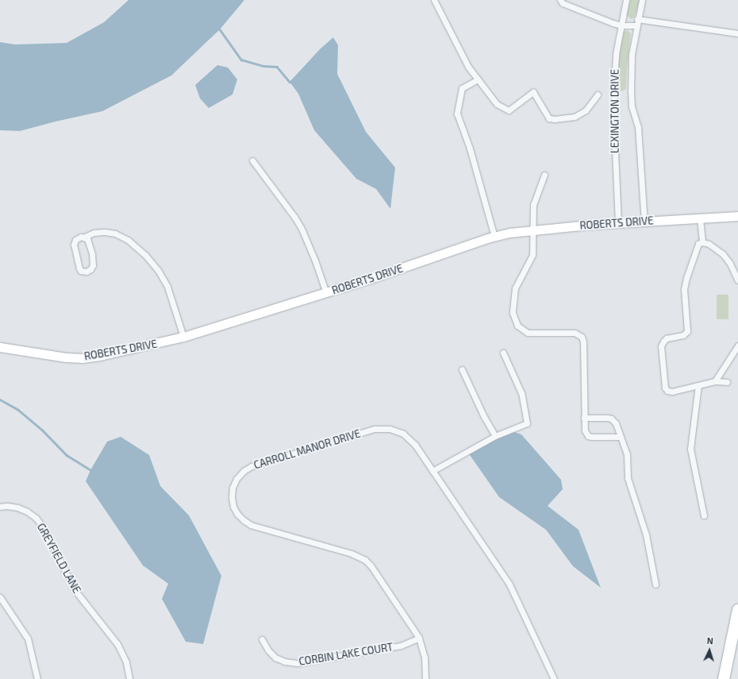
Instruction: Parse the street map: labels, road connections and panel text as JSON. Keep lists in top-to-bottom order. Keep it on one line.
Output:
{"streets":{"street":["LEXINGTON DRIVE","ROBERTS DRIVE","CARROLL MANOR DRIVE","GREYFIELD LANE","CORBIN LAKE COURT"]},"crossings":[["LEXINGTON DRIVE","ROBERTS DRIVE"],["CARROLL MANOR DRIVE","CORBIN LAKE COURT"]],"north":"top"}
